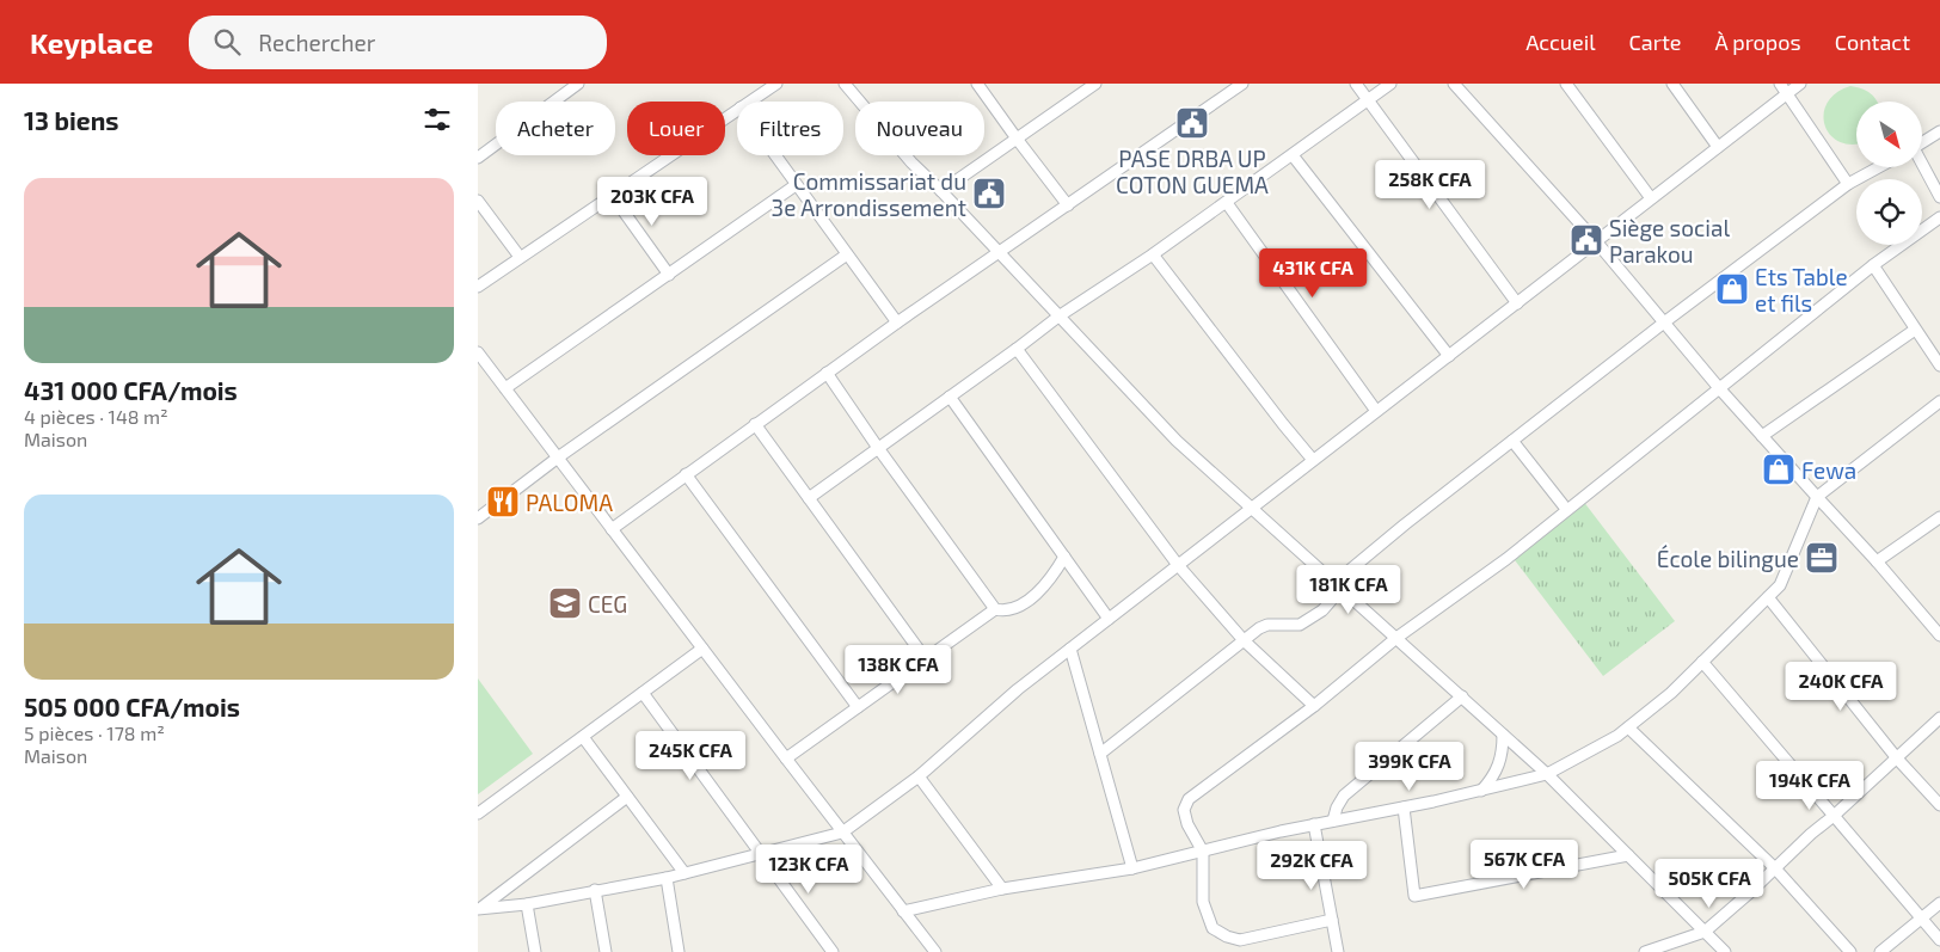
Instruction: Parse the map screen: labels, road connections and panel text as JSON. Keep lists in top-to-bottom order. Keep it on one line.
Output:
{"places":{"public building":["PASE DRBA UP COTON GUEMA","Commissariat du 3e Arrondissement","Siège social Parakou"],"shop":["Ets Table et fils","Fewa"],"restaurant":["PALOMA"],"office":["École bilingue"],"school or university":["CEG"]},"north":"bottom right","page":{"header":"Keyplace","search":"Rechercher","nav":["Accueil","Carte","À propos","Contact"],"heading":"13 biens","chip":["Acheter","Louer","Filtres","Nouveau"],"list":[{"name":"431 000 CFA/mois","note":"4 pièces · 148 m² · Maison"},{"name":"505 000 CFA/mois","note":"5 pièces · 178 m² · Maison"}],"price":["258K CFA","203K CFA","431K CFA","181K CFA","138K CFA","240K CFA","245K CFA","399K CFA","194K CFA","567K CFA","292K CFA","123K CFA","505K CFA"]}}
